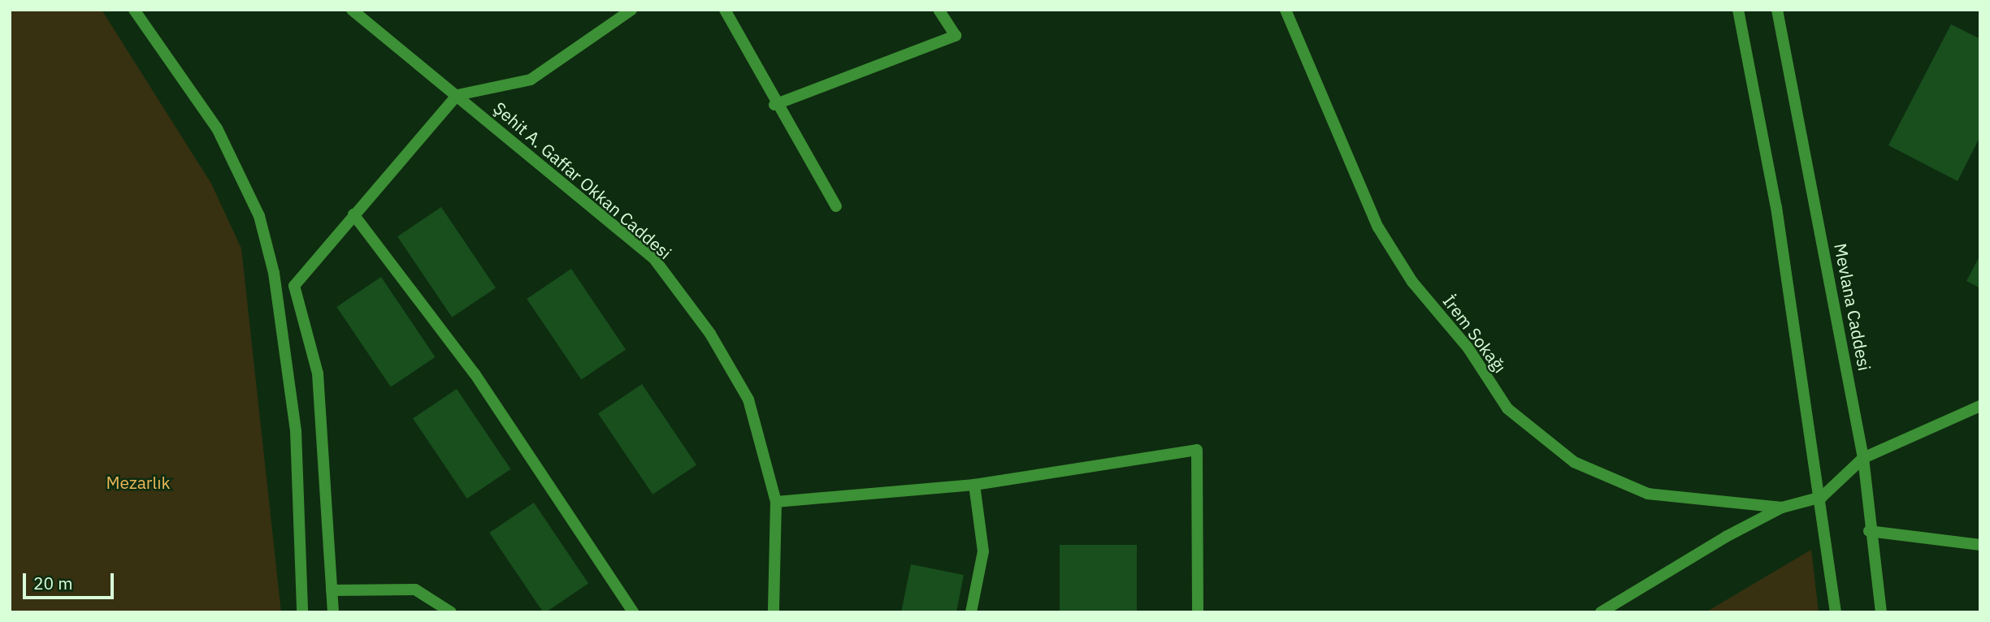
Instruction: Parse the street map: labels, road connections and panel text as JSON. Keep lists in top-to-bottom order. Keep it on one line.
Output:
{"streets":{"street":["Şehit A. Gaffar Okkan Caddesi","Mevlana Caddesi","İrem Sokağı"]},"parks":["Mezarlık"],"scale_bar":"20 m"}
